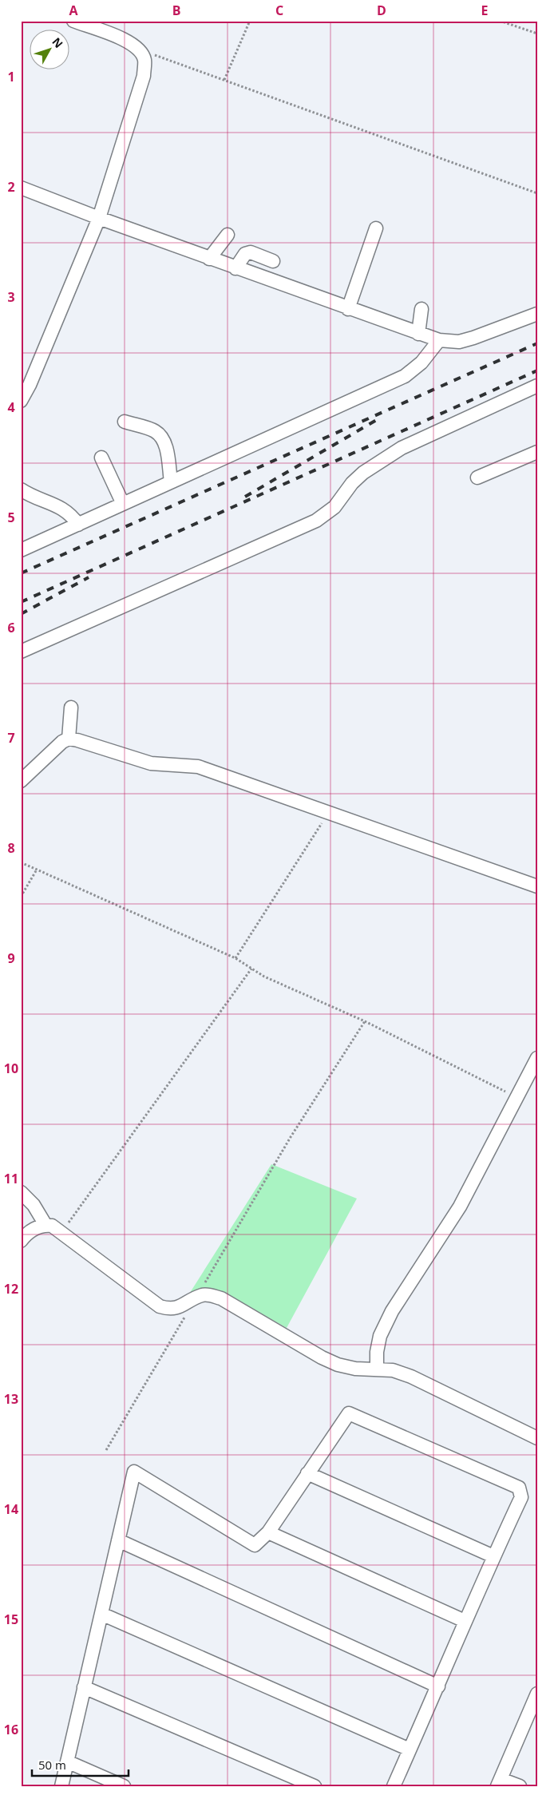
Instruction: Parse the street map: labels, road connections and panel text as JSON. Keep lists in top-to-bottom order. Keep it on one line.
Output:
{"scale_bar":"50 m","north":"top right","grid":{"columns":["A","B","C","D","E"],"rows":["1","2","3","4","5","6","7","8","9","10","11","12","13","14","15","16"]}}
